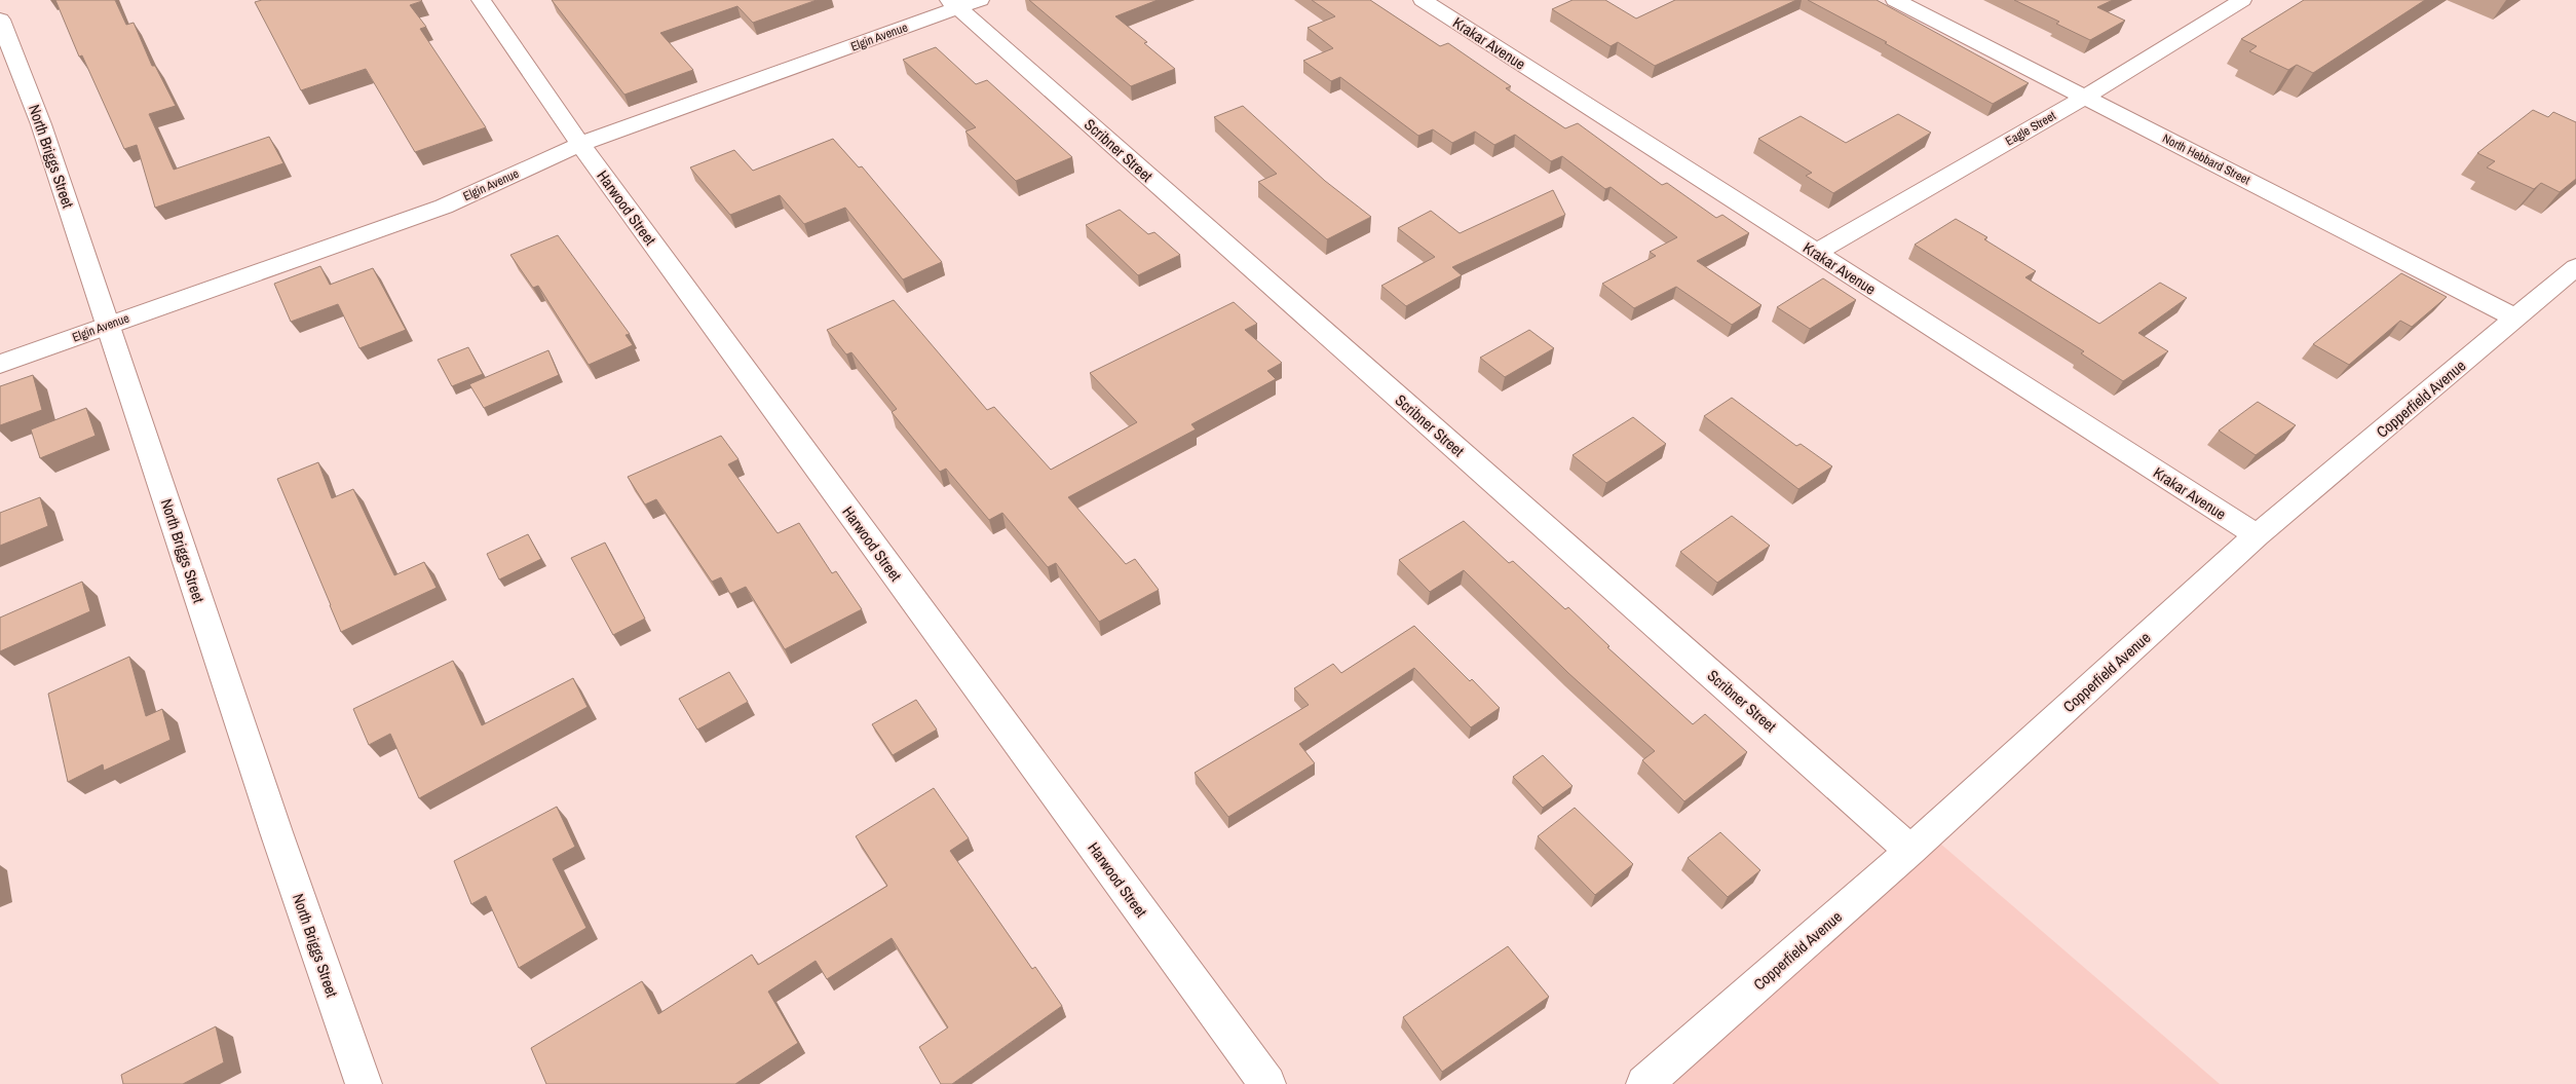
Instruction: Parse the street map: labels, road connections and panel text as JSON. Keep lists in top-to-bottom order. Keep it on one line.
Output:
{"streets":{"street":["Elgin Avenue","Krakar Avenue","Eagle Street","Scribner Street","North Briggs Street","North Hebbard Street","Harwood Street","Copperfield Avenue"]},"crossings":[["Elgin Avenue","Scribner Street"],["Elgin Avenue","North Briggs Street"],["Elgin Avenue","Harwood Street"],["Krakar Avenue","Eagle Street"],["Krakar Avenue","Copperfield Avenue"],["Eagle Street","North Hebbard Street"],["Scribner Street","Copperfield Avenue"],["North Hebbard Street","Copperfield Avenue"]]}
